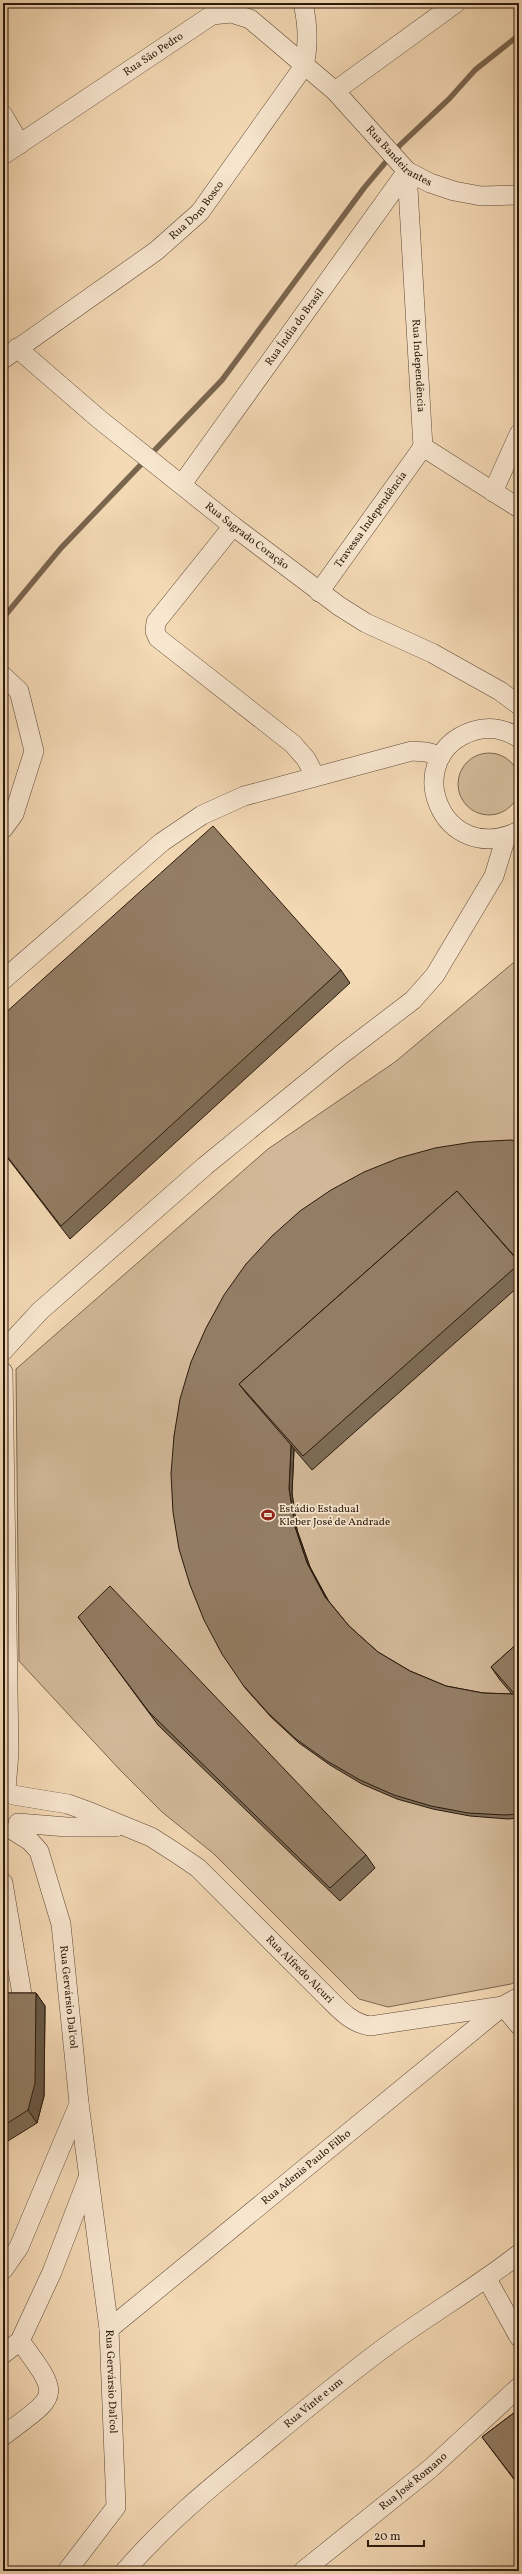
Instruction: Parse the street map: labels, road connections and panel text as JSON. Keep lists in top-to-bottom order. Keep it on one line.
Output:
{"streets":{"street":["Rua São Pedro","Rua Bandeirantes","Rua Dom Bosco","Rua Índia do Brasil","Rua Independência","Travessa Independência","Rua Sagrado Coração","Rua Alfredo Alcuri","Rua Gervársio Dal'col","Rua Adenis Paulo Filho","Rua Vinte e um","Rua José Romano"]},"crossings":[["Rua São Pedro","Rua Bandeirantes"],["Rua São Pedro","Rua Dom Bosco"],["Rua Bandeirantes","Rua Dom Bosco"],["Rua Bandeirantes","Rua Índia do Brasil"],["Rua Bandeirantes","Rua Independência"],["Rua Dom Bosco","Rua Sagrado Coração"],["Rua Índia do Brasil","Rua Independência"],["Rua Índia do Brasil","Rua Sagrado Coração"],["Rua Independência","Travessa Independência"],["Travessa Independência","Rua Sagrado Coração"],["Rua Alfredo Alcuri","Rua Gervársio Dal'col"],["Rua Alfredo Alcuri","Rua Adenis Paulo Filho"],["Rua Gervársio Dal'col","Rua Adenis Paulo Filho"]],"places":{"sports":["Estádio Estadual Kleber José de Andrade"]},"scale_bar":"20 m"}
